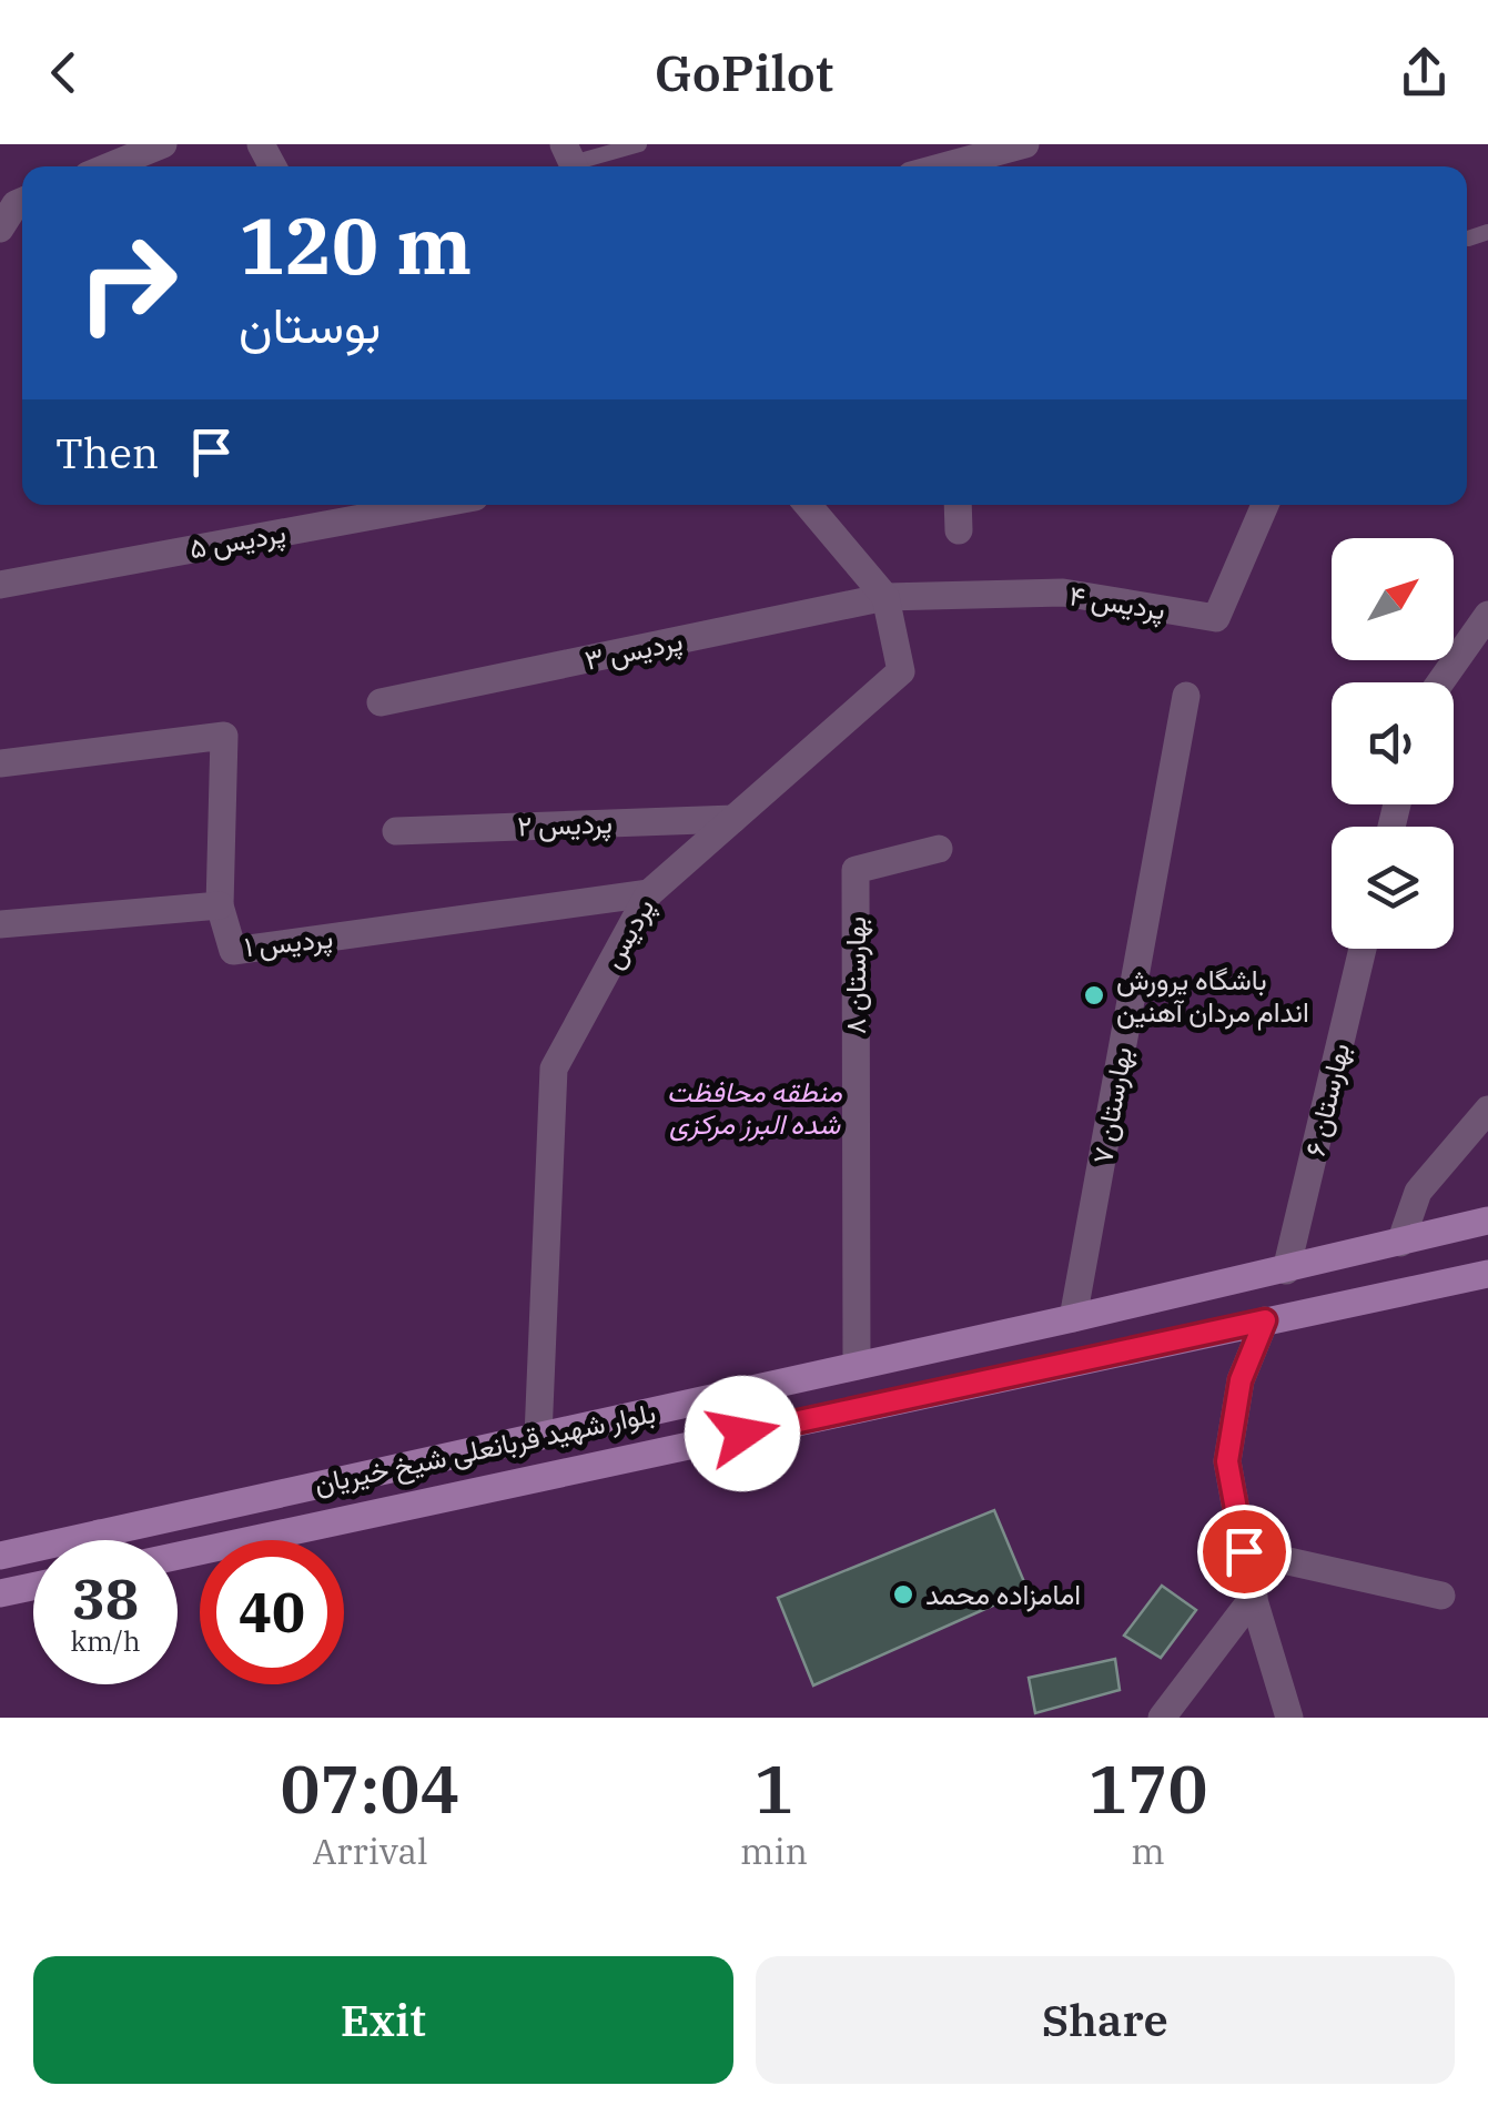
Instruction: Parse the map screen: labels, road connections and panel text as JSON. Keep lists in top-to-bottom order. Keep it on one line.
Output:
{"streets":{"street":["پردیس ۵","پردیس ۴","پردیس ۳","پردیس ۲","پردیس","پردیس ۱","بهارستان ۸","بهارستان ۶","بهارستان ۷","بلوار شهید قربانعلی شیخ خیریان"]},"crossings":[["پردیس ۴","پردیس ۳"],["پردیس ۴","پردیس"],["پردیس ۳","پردیس"],["پردیس ۲","پردیس"],["پردیس","پردیس ۱"],["پردیس","بلوار شهید قربانعلی شیخ خیریان"],["بهارستان ۸","بلوار شهید قربانعلی شیخ خیریان"],["بهارستان ۶","بلوار شهید قربانعلی شیخ خیریان"],["بهارستان ۷","بلوار شهید قربانعلی شیخ خیریان"]],"parks":["منطقه محافظت شده البرز مرکزی"],"places":["باشگاه پرورش اندام مردان آهنین","امامزاده محمد"],"north":"top right","page":{"header":"GoPilot","turn":["120 m","بوستان"],"then":"Then","speed":"38 km/h","limit":"40","eta":["07:04","Arrival","1","min","170","m"],"buttons":["Exit","Share"]}}
